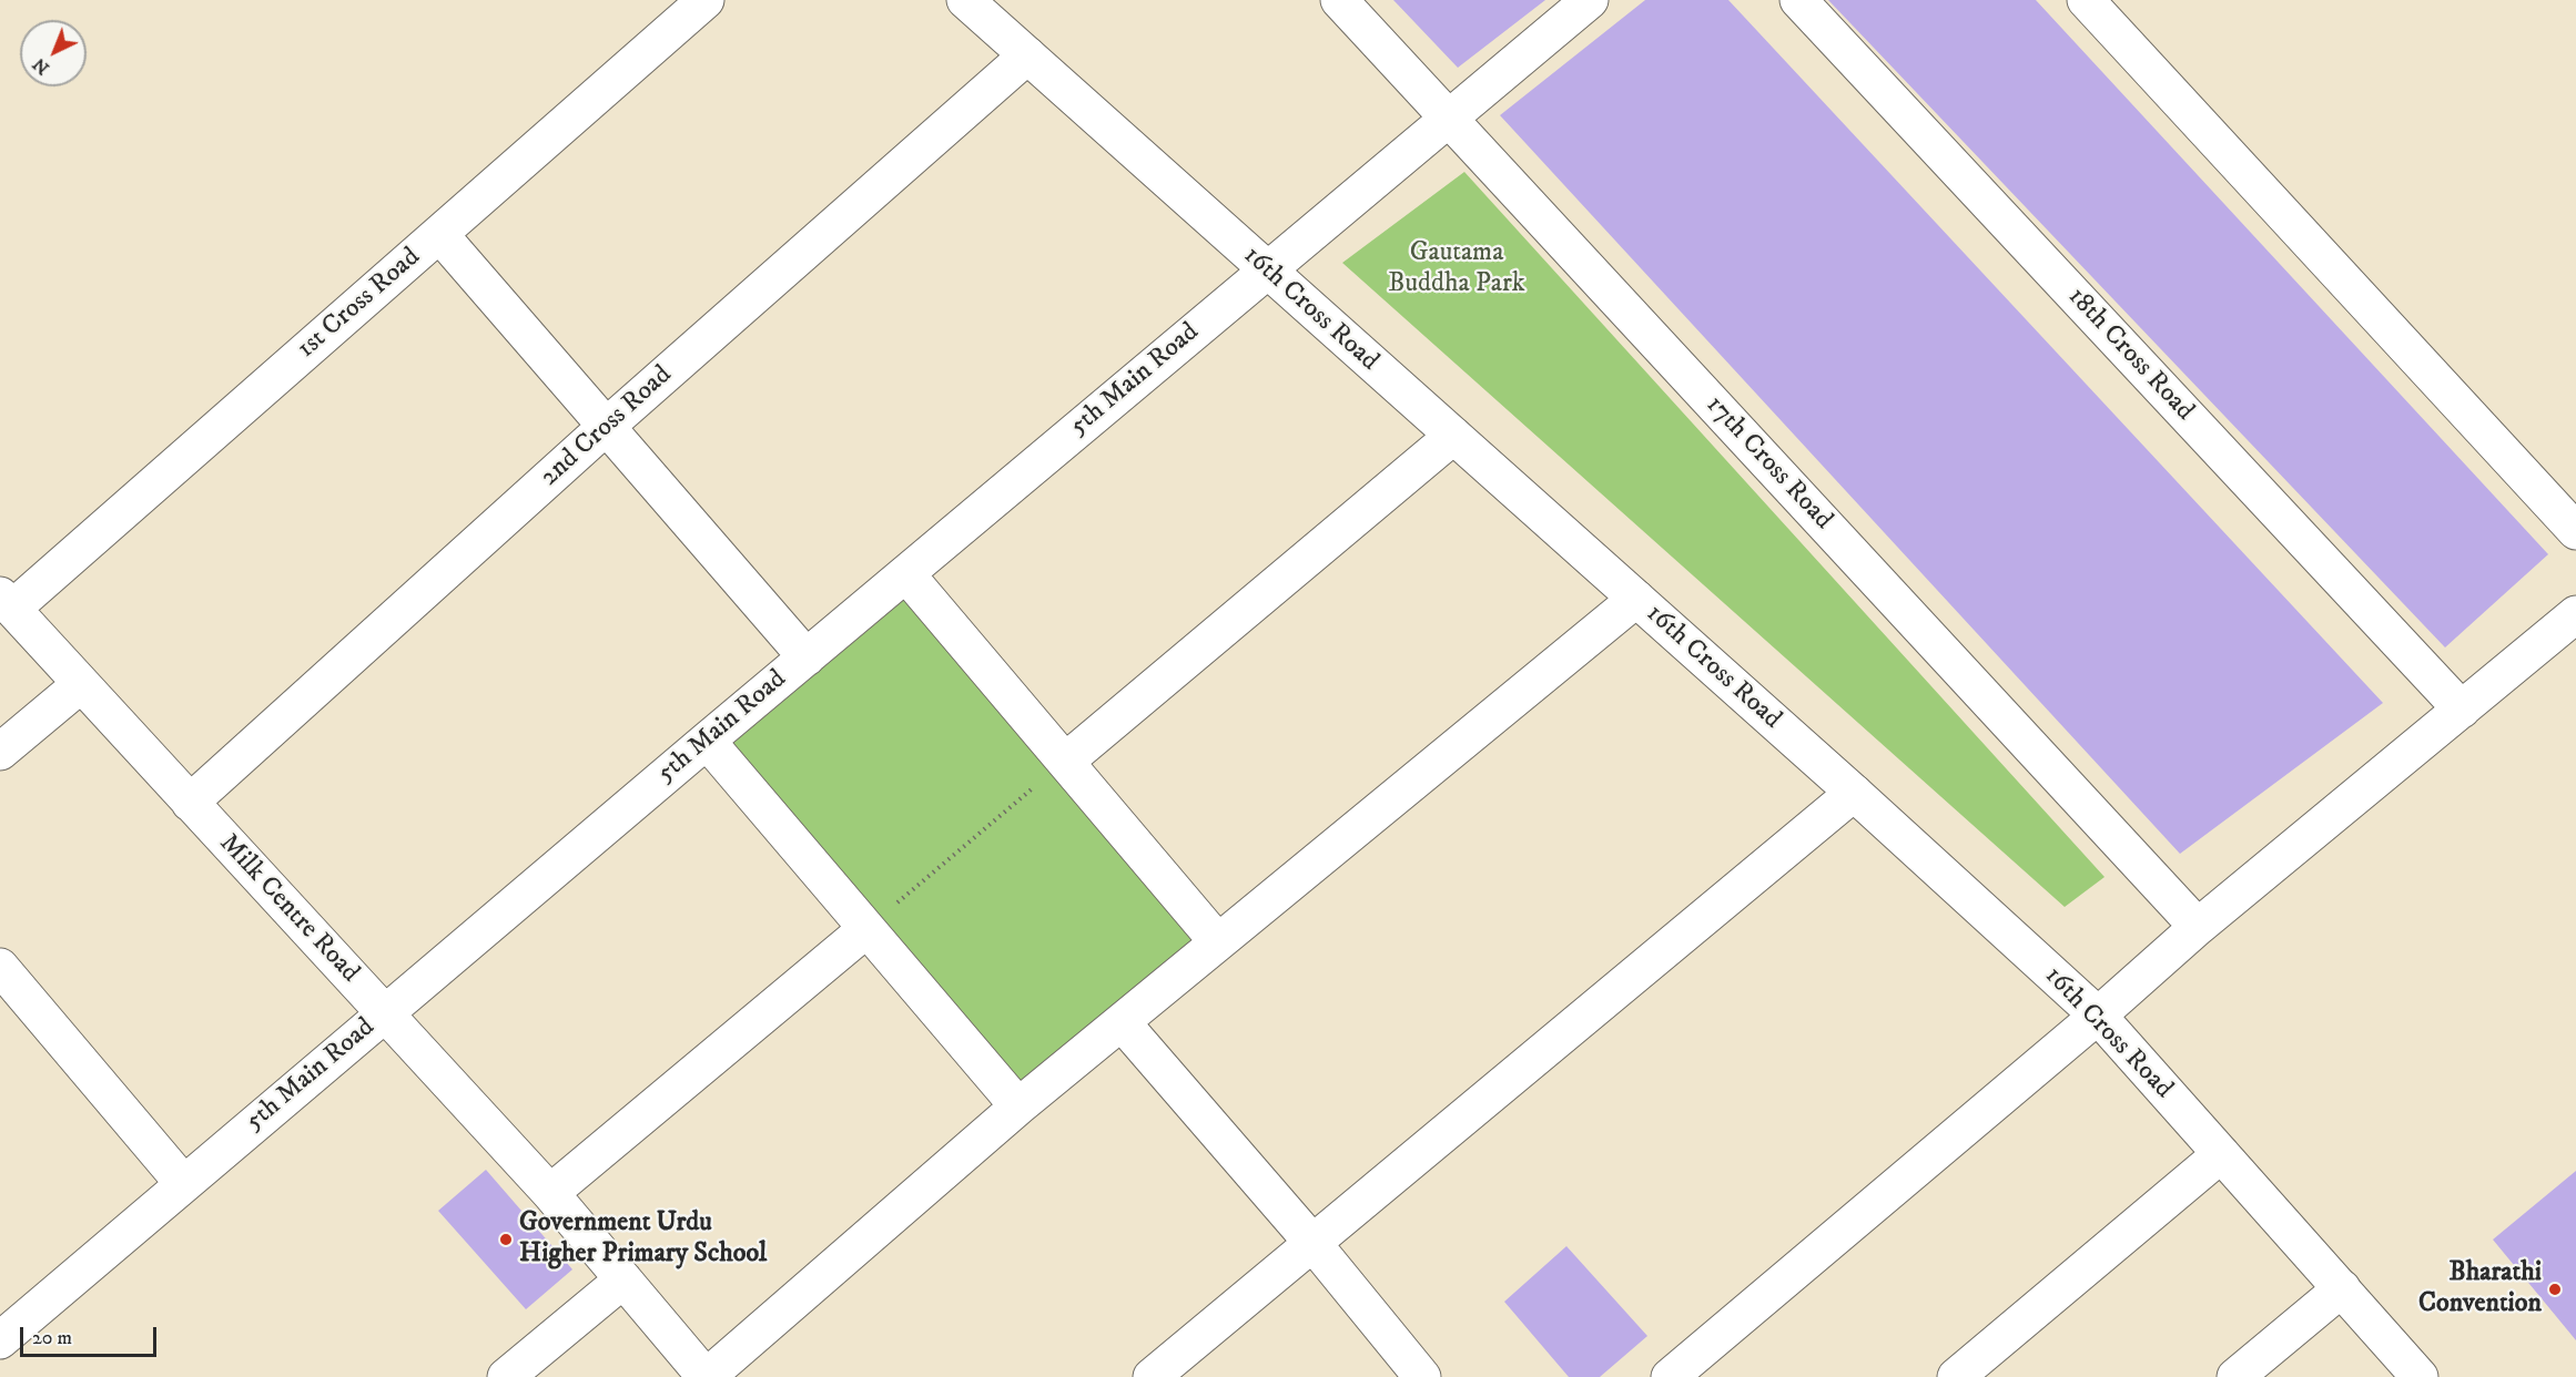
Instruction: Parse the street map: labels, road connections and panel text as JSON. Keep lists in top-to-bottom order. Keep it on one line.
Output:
{"streets":{"street":["1st Cross Road","16th Cross Road","18th Cross Road","5th Main Road","2nd Cross Road","17th Cross Road","Milk Centre Road"]},"crossings":[["1st Cross Road","Milk Centre Road"],["16th Cross Road","5th Main Road"],["16th Cross Road","2nd Cross Road"],["5th Main Road","17th Cross Road"],["5th Main Road","Milk Centre Road"],["2nd Cross Road","Milk Centre Road"]],"parks":["Gautama Buddha Park"],"places":["Government Urdu Higher Primary School","Bharathi Convention"],"scale_bar":"20 m","north":"bottom left"}
